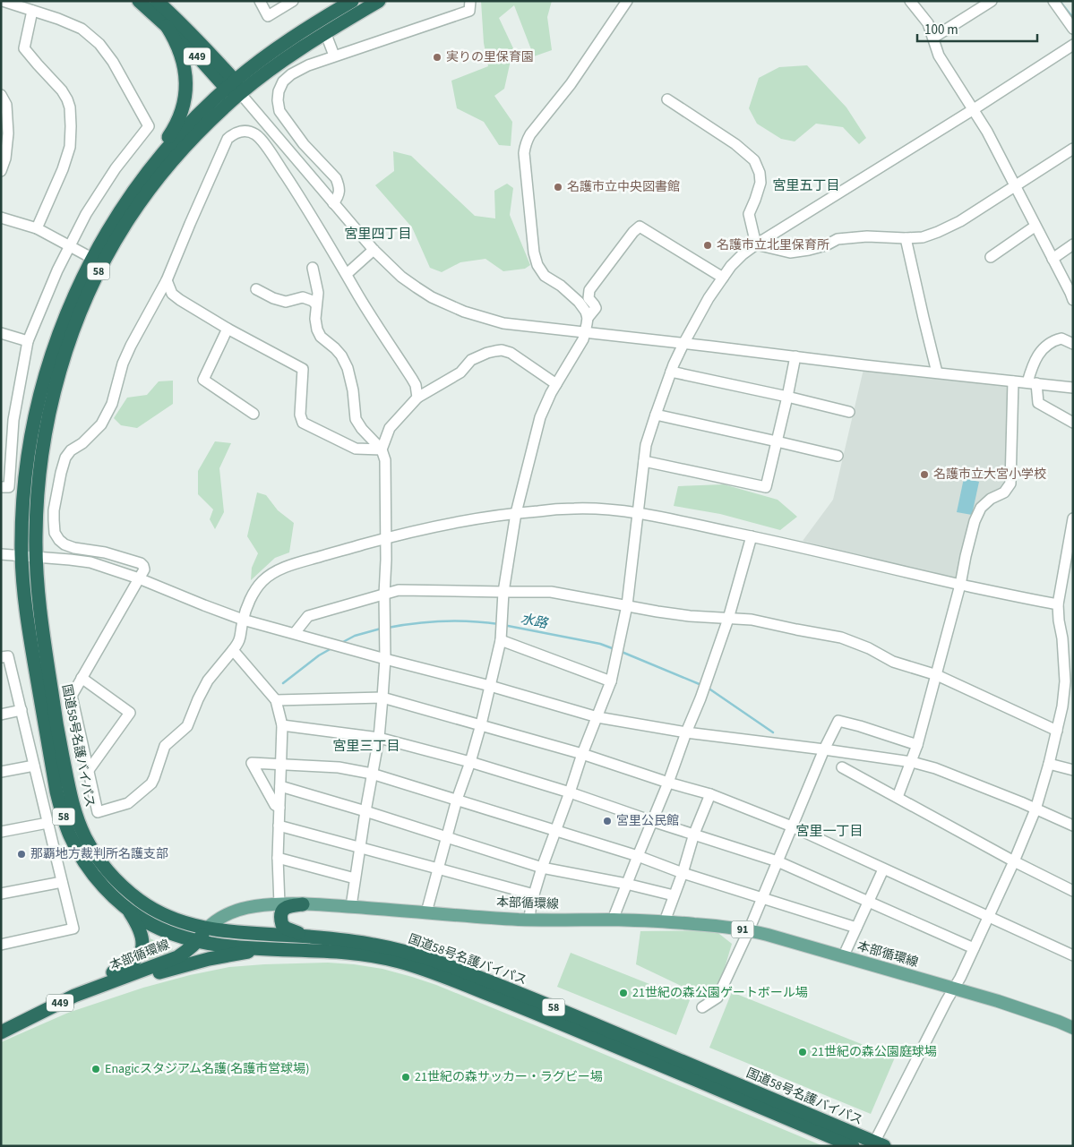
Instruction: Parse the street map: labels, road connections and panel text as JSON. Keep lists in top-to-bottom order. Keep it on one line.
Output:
{"streets":{"highway":["449","58","国道58号名護バイパス","本部循環線"],"main road":["91"]},"crossings":[["449","国道58号名護バイパス"],["国道58号名護バイパス","本部循環線"]],"districts":["宮里五丁目","宮里四丁目","宮里三丁目","宮里一丁目"],"water":["水路"],"places":["実りの里保育園","名護市立中央図書館","名護市立北里保育所","名護市立大宮小学校","宮里公民館","那覇地方裁判所名護支部","21世紀の森公園ゲートボール場","21世紀の森公園庭球場","Enagicスタジアム名護(名護市営球場)","21世紀の森サッカー・ラグビー場"],"scale_bar":"100 m"}
